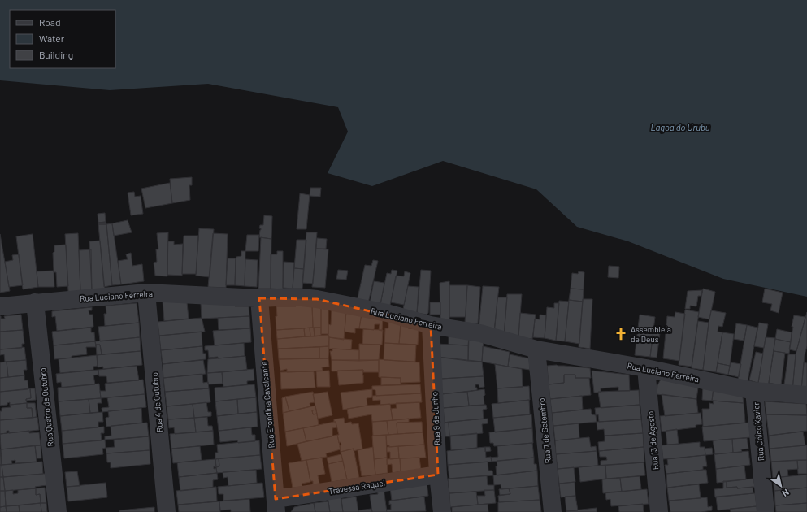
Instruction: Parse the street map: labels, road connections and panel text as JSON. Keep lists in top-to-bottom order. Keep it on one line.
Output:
{"streets":{"street":["Rua Luciano Ferreira","Rua 4 de Outubro","Rua Erondina Cavalcante","Rua Quatro de Outubro","Rua 9 de Junho","Rua 7 de Setembro","Rua Chico Xavier","Rua 13 de Agosto","Travessa Raquel"]},"crossings":[["Rua Luciano Ferreira","Rua 4 de Outubro"],["Rua Luciano Ferreira","Rua Erondina Cavalcante"],["Rua Luciano Ferreira","Rua Quatro de Outubro"],["Rua Luciano Ferreira","Rua 9 de Junho"],["Rua Luciano Ferreira","Rua 7 de Setembro"],["Rua Luciano Ferreira","Rua Chico Xavier"],["Rua Luciano Ferreira","Rua 13 de Agosto"],["Rua Erondina Cavalcante","Travessa Raquel"],["Rua 9 de Junho","Travessa Raquel"]],"water":["Lagoa do Urubu"],"places":{"church":["Assembleia de Deus"]},"legend":["Road","Water","Building"],"north":"bottom right"}
